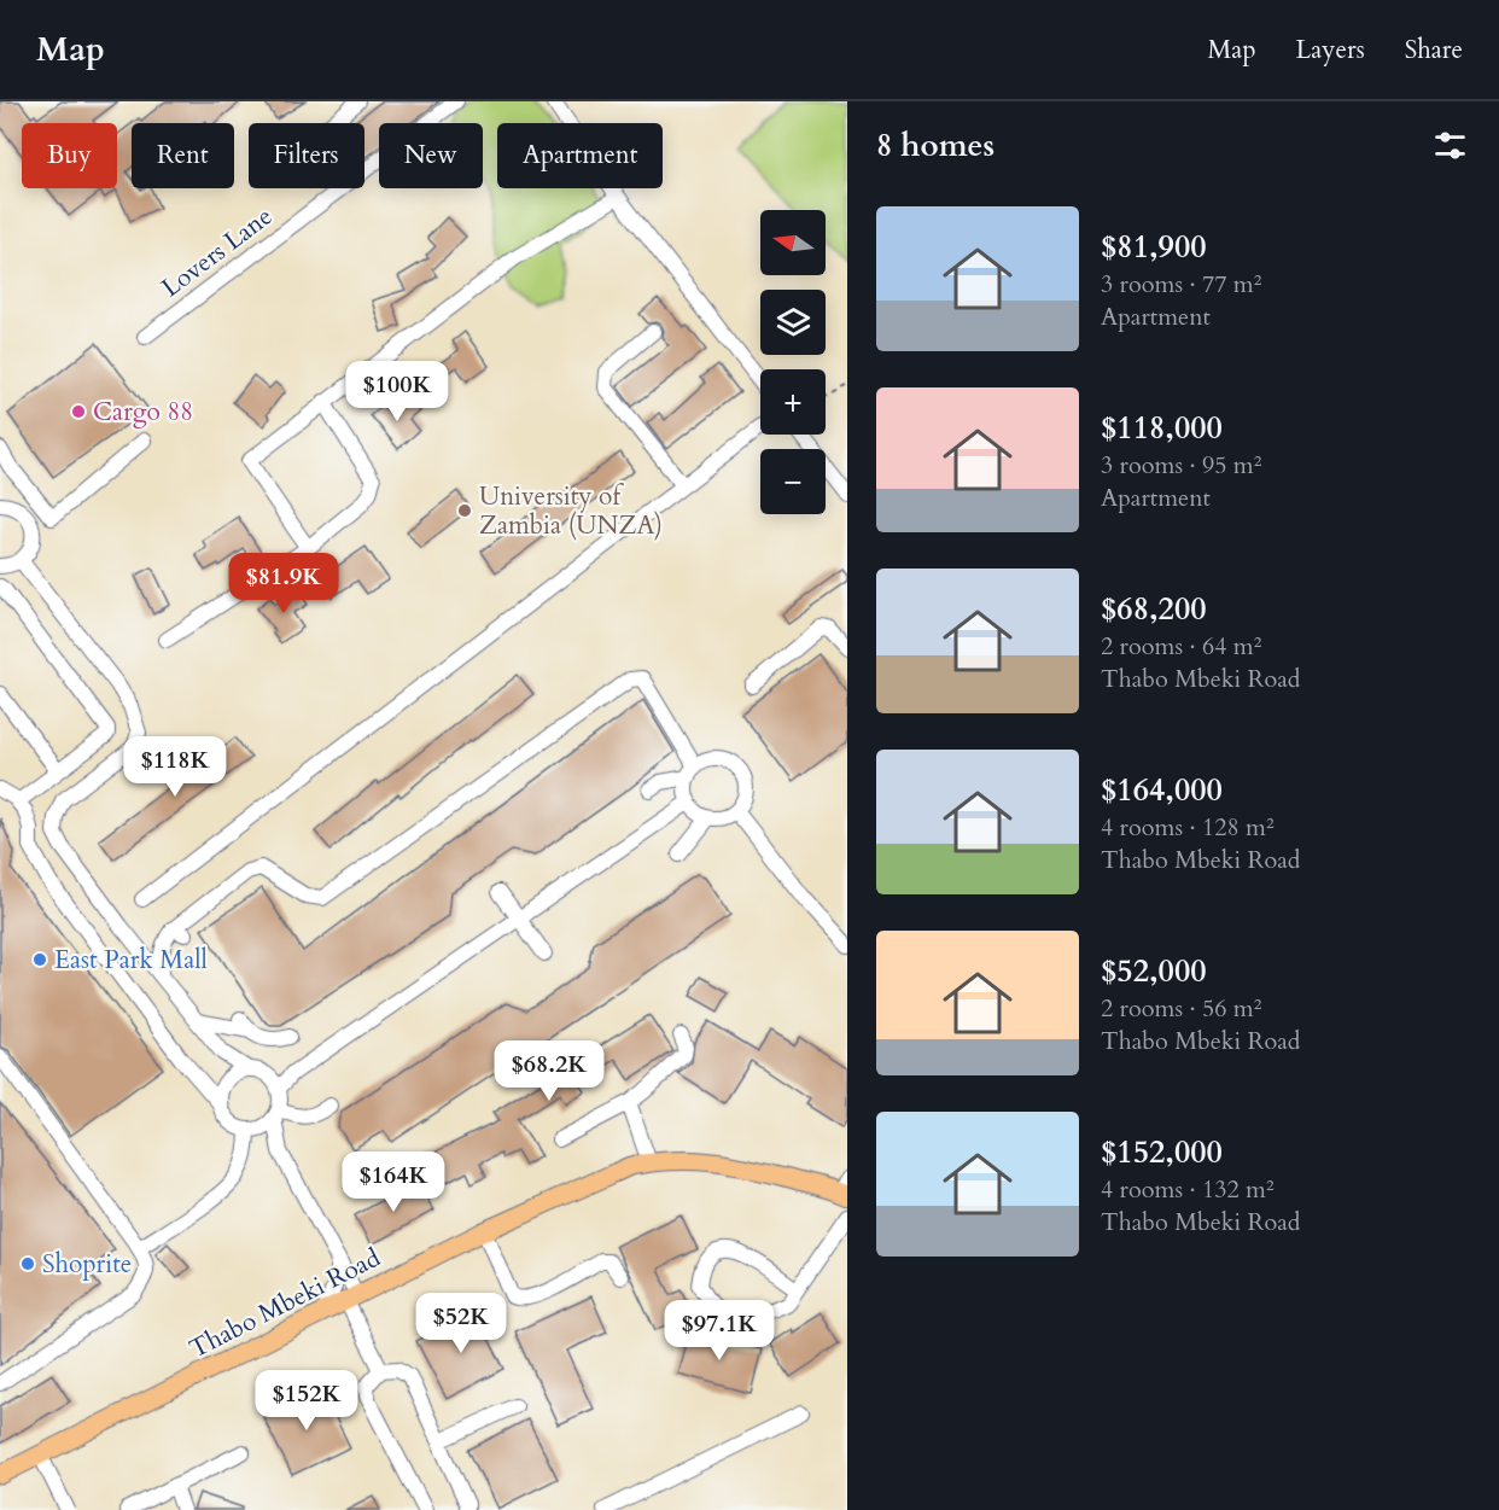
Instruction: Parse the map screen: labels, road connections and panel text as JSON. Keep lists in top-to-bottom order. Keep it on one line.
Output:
{"streets":{"main road":["Thabo Mbeki Road"],"street":["Lovers Lane"]},"places":["Cargo 88","University of Zambia (UNZA)","East Park Mall","Shoprite"],"north":"left","page":{"header":"Map","nav":["Map","Layers","Share"],"heading":"8 homes","chip":["Buy","Rent","Filters","New","Apartment"],"list":[{"name":"$81,900","note":"3 rooms · 77 m² · Apartment"},{"name":"$118,000","note":"3 rooms · 95 m² · Apartment"},{"name":"$68,200","note":"2 rooms · 64 m² · Thabo Mbeki Road"},{"name":"$164,000","note":"4 rooms · 128 m² · Thabo Mbeki Road"},{"name":"$52,000","note":"2 rooms · 56 m² · Thabo Mbeki Road"},{"name":"$152,000","note":"4 rooms · 132 m² · Thabo Mbeki Road"}],"map_buttons":["+","−"],"price":["$100K","$81.9K","$118K","$68.2K","$164K","$52K","$97.1K","$152K"]}}
